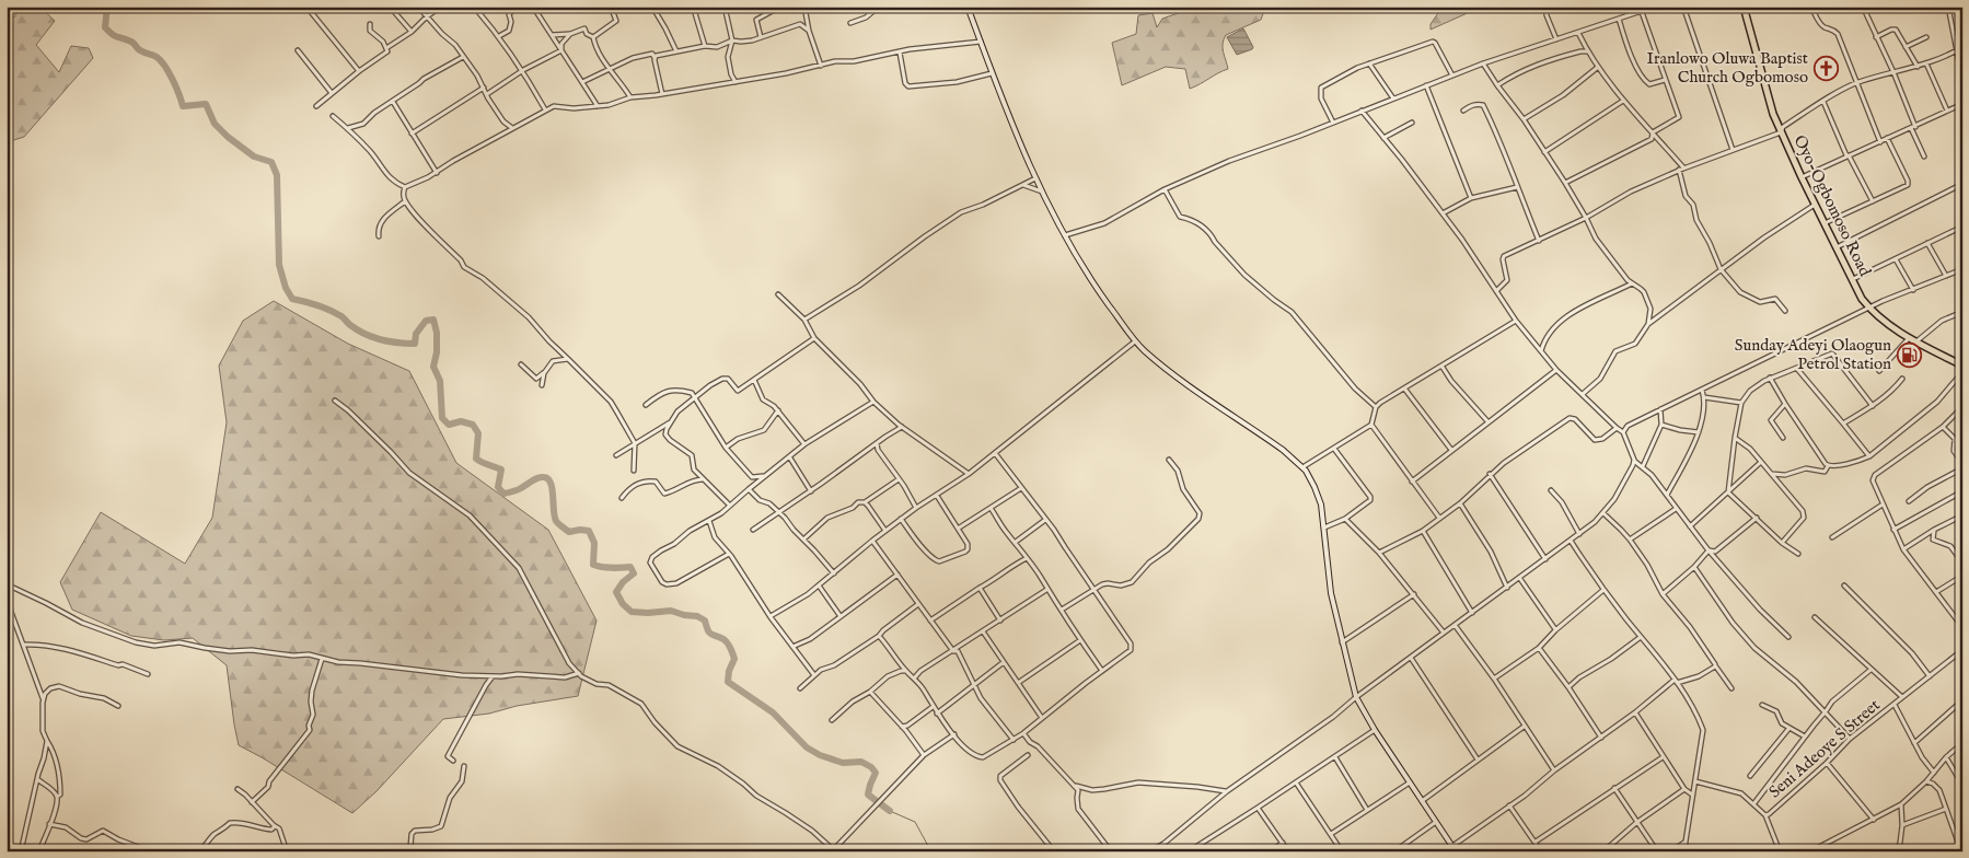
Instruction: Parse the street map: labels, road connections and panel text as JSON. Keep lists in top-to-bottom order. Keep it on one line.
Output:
{"streets":{"highway":["Oyo-Ogbomoso Road"],"street":["Seni Adeoye S Street"]},"places":{"church":["Iranlowo Oluwa Baptist Church Ogbomoso"],"fuel station":["Sunday Adeyi Olaogun Petrol Station"]}}
